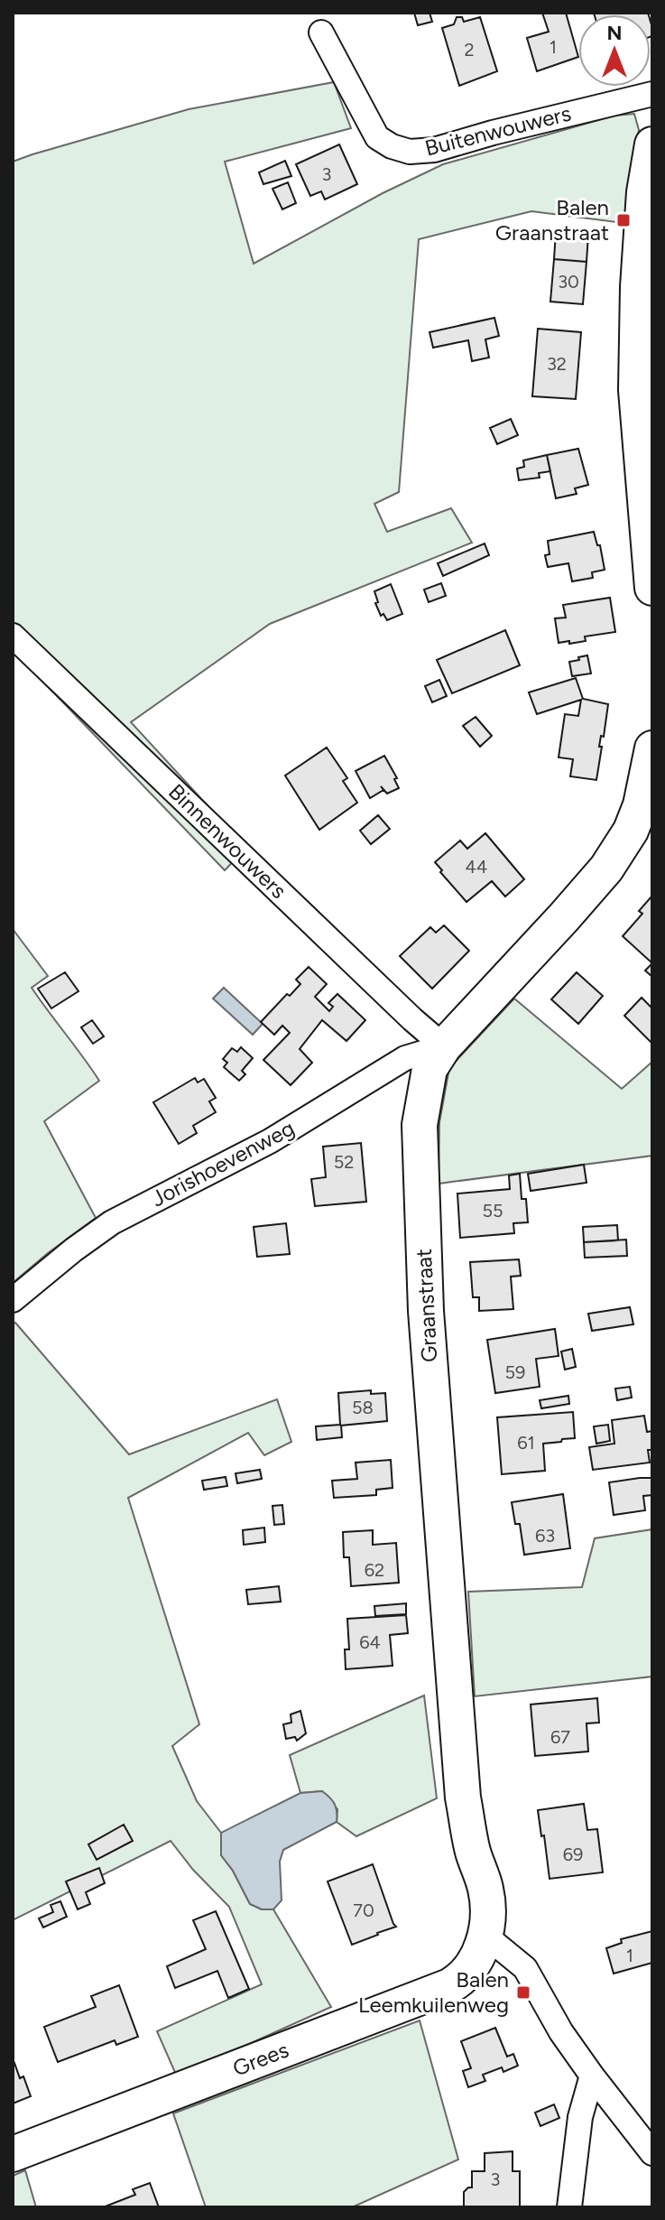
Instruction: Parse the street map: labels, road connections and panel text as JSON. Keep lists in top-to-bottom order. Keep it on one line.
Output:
{"streets":{"street":["Buitenwouwers","Binnenwouwers","Jorishoevenweg","Graanstraat","Grees"]},"crossings":[["Binnenwouwers","Jorishoevenweg"],["Binnenwouwers","Graanstraat"],["Jorishoevenweg","Graanstraat"],["Graanstraat","Grees"]],"places":{"transit":["Balen Graanstraat","Balen Leemkuilenweg"]},"house_numbers":["1","2","3","30","32","44","52","55","59","58","61","63","62","64","67","69","70","1","3"],"north":"top"}
